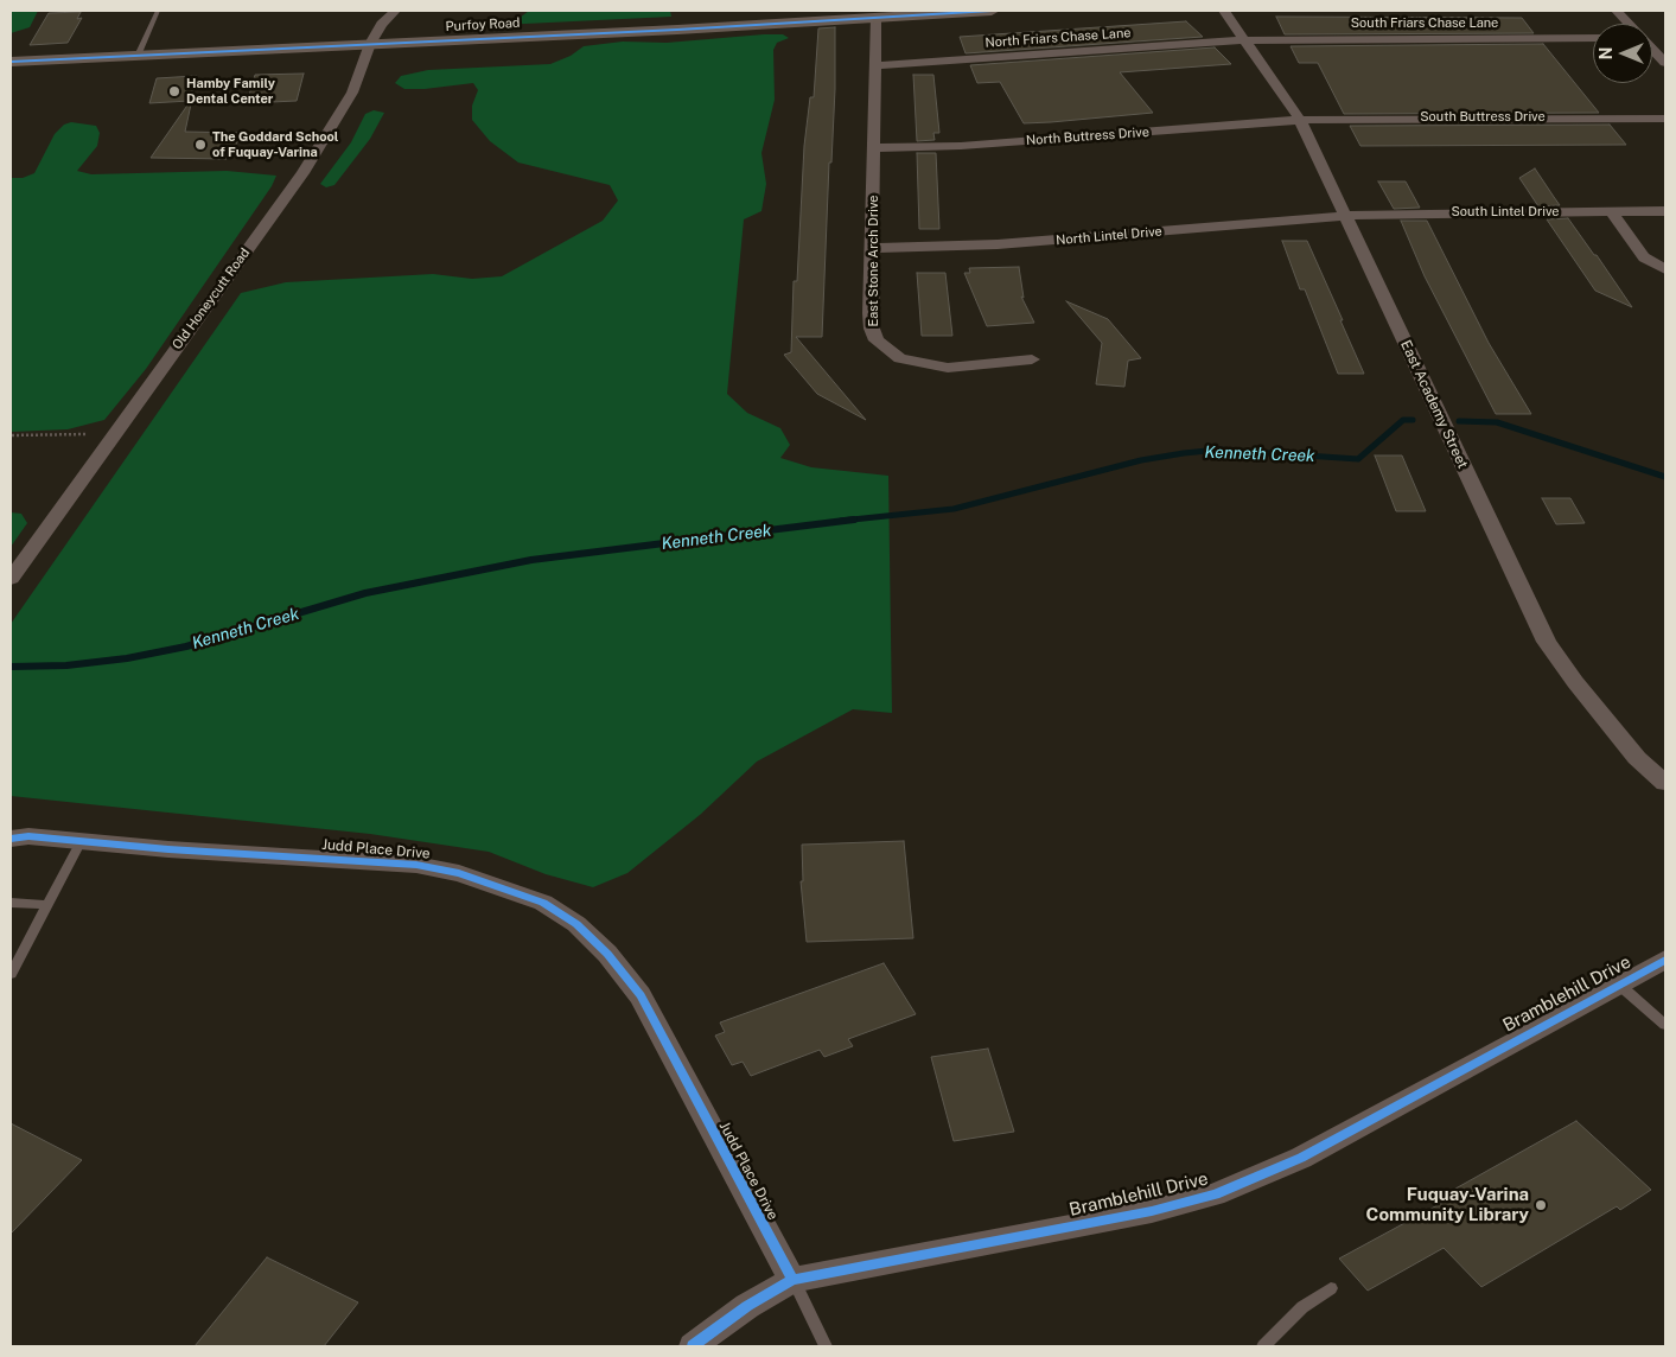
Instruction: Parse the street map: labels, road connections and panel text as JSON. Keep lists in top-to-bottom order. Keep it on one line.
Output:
{"streets":{"street":["South Friars Chase Lane","Purfoy Road","North Friars Chase Lane","South Buttress Drive","North Buttress Drive","South Lintel Drive","North Lintel Drive","East Stone Arch Drive","Old Honeycutt Road","East Academy Street","Judd Place Drive","Bramblehill Drive"]},"crossings":[["South Friars Chase Lane","North Friars Chase Lane"],["South Friars Chase Lane","East Academy Street"],["Purfoy Road","East Stone Arch Drive"],["Purfoy Road","Old Honeycutt Road"],["North Friars Chase Lane","East Stone Arch Drive"],["North Friars Chase Lane","East Academy Street"],["South Buttress Drive","North Buttress Drive"],["South Buttress Drive","East Academy Street"],["North Buttress Drive","East Stone Arch Drive"],["North Buttress Drive","East Academy Street"],["South Lintel Drive","North Lintel Drive"],["South Lintel Drive","East Academy Street"],["North Lintel Drive","East Stone Arch Drive"],["North Lintel Drive","East Academy Street"],["Judd Place Drive","Bramblehill Drive"]],"water":["Kenneth Creek"],"places":["Hamby Family Dental Center","The Goddard School of Fuquay-Varina","Fuquay-Varina Community Library"],"north":"left"}
